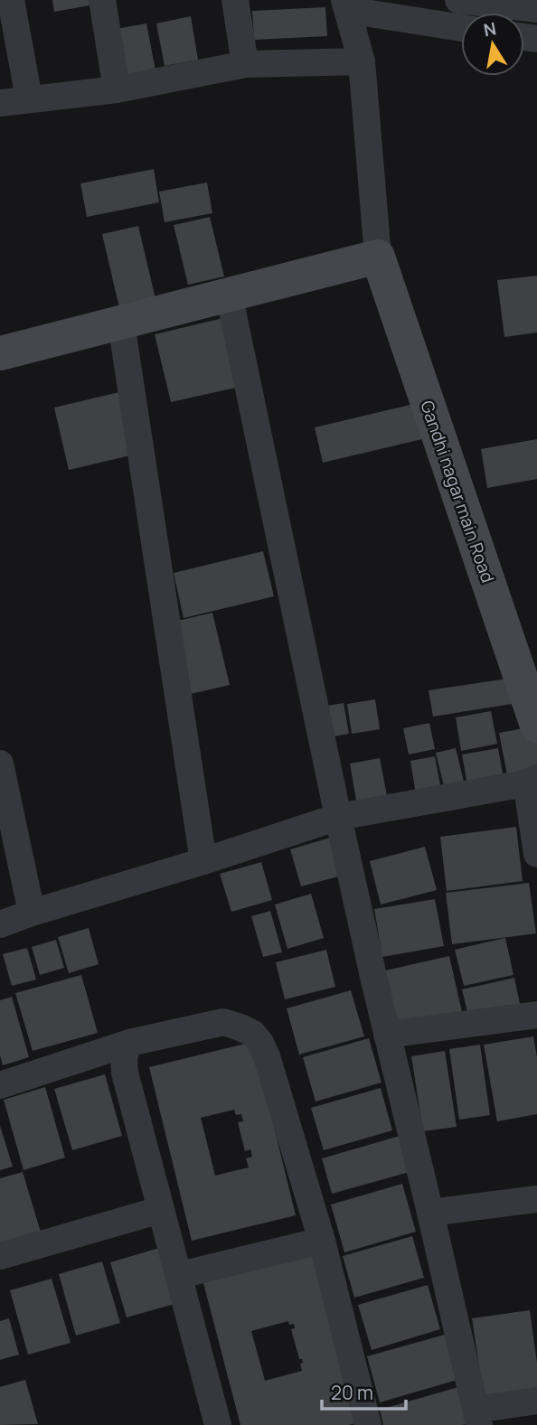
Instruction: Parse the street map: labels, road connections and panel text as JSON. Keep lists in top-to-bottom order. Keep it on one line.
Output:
{"streets":{"street":["Gandhi nagar main Road"]},"scale_bar":"20 m","north":"top"}
